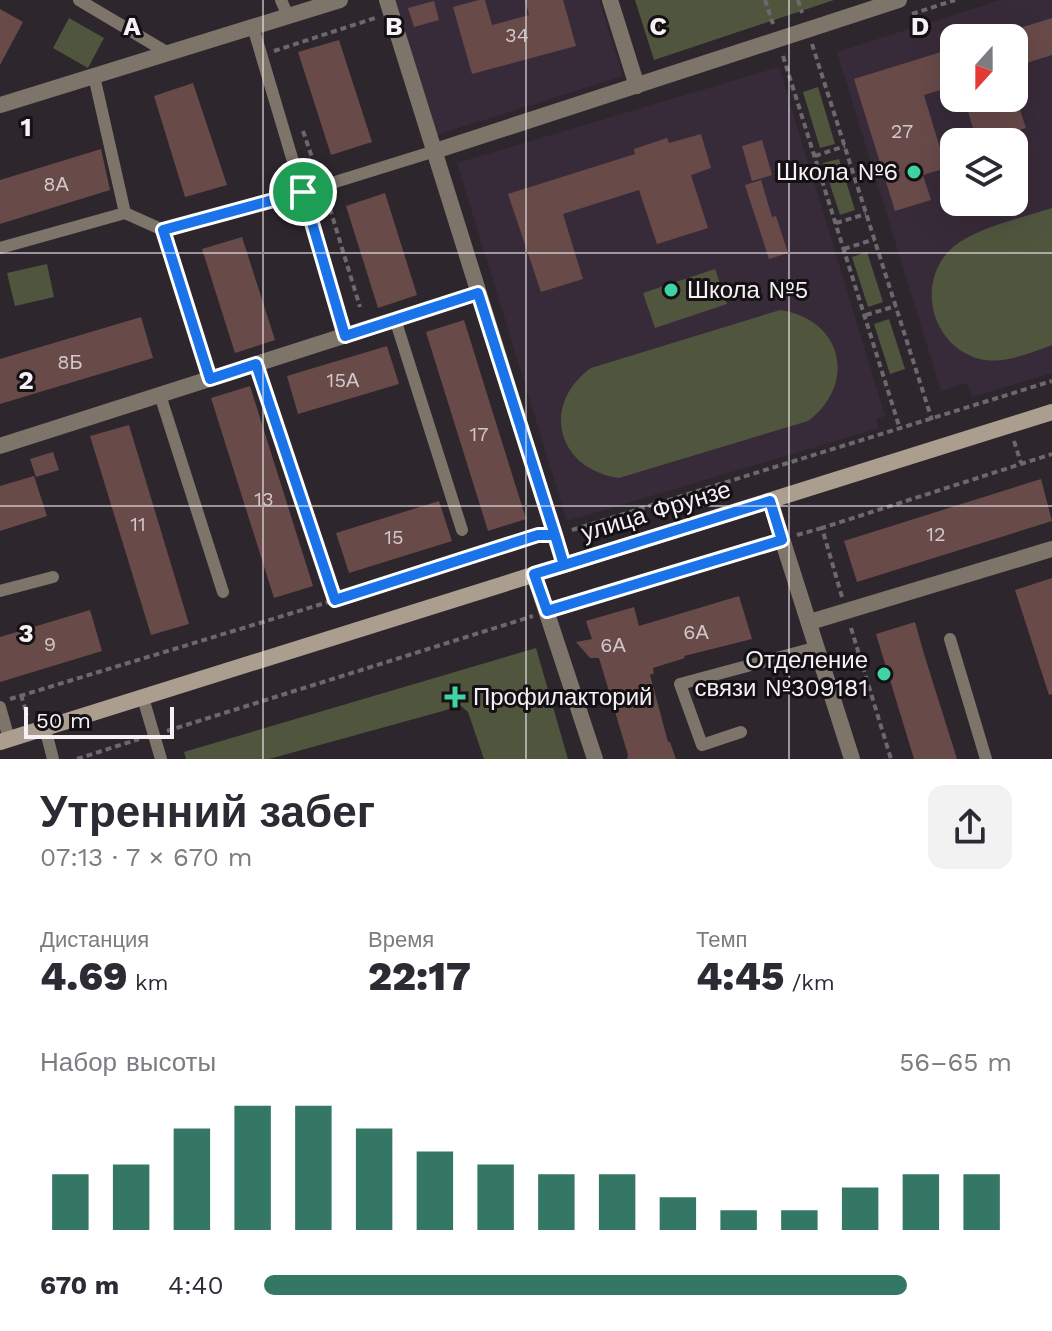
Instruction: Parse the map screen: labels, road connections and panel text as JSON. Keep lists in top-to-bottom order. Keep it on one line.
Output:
{"streets":{"main road":["улица Фрунзе"]},"places":{"other":["Школа №6","Школа №5","Отделение связи №309181"],"health":["Профилакторий"]},"house_numbers":["34","27","8А","8Б","15А","17","13","11","12","15","6А","9","6А"],"scale_bar":"50 m","north":"bottom","page":{"scale":"50 m","heading":["Утренний забег","07:13 · 7 × 670 m"],"stats":[["Дистанция","4.69 km"],["Время","22:17"],["Темп","4:45 /km"]],"chart":["Набор высоты","56–65 m"],"list":[{"name":"670 m","note":"4:40"}]},"grid":{"columns":["A","B","C","D"],"rows":["1","2","3"]}}
